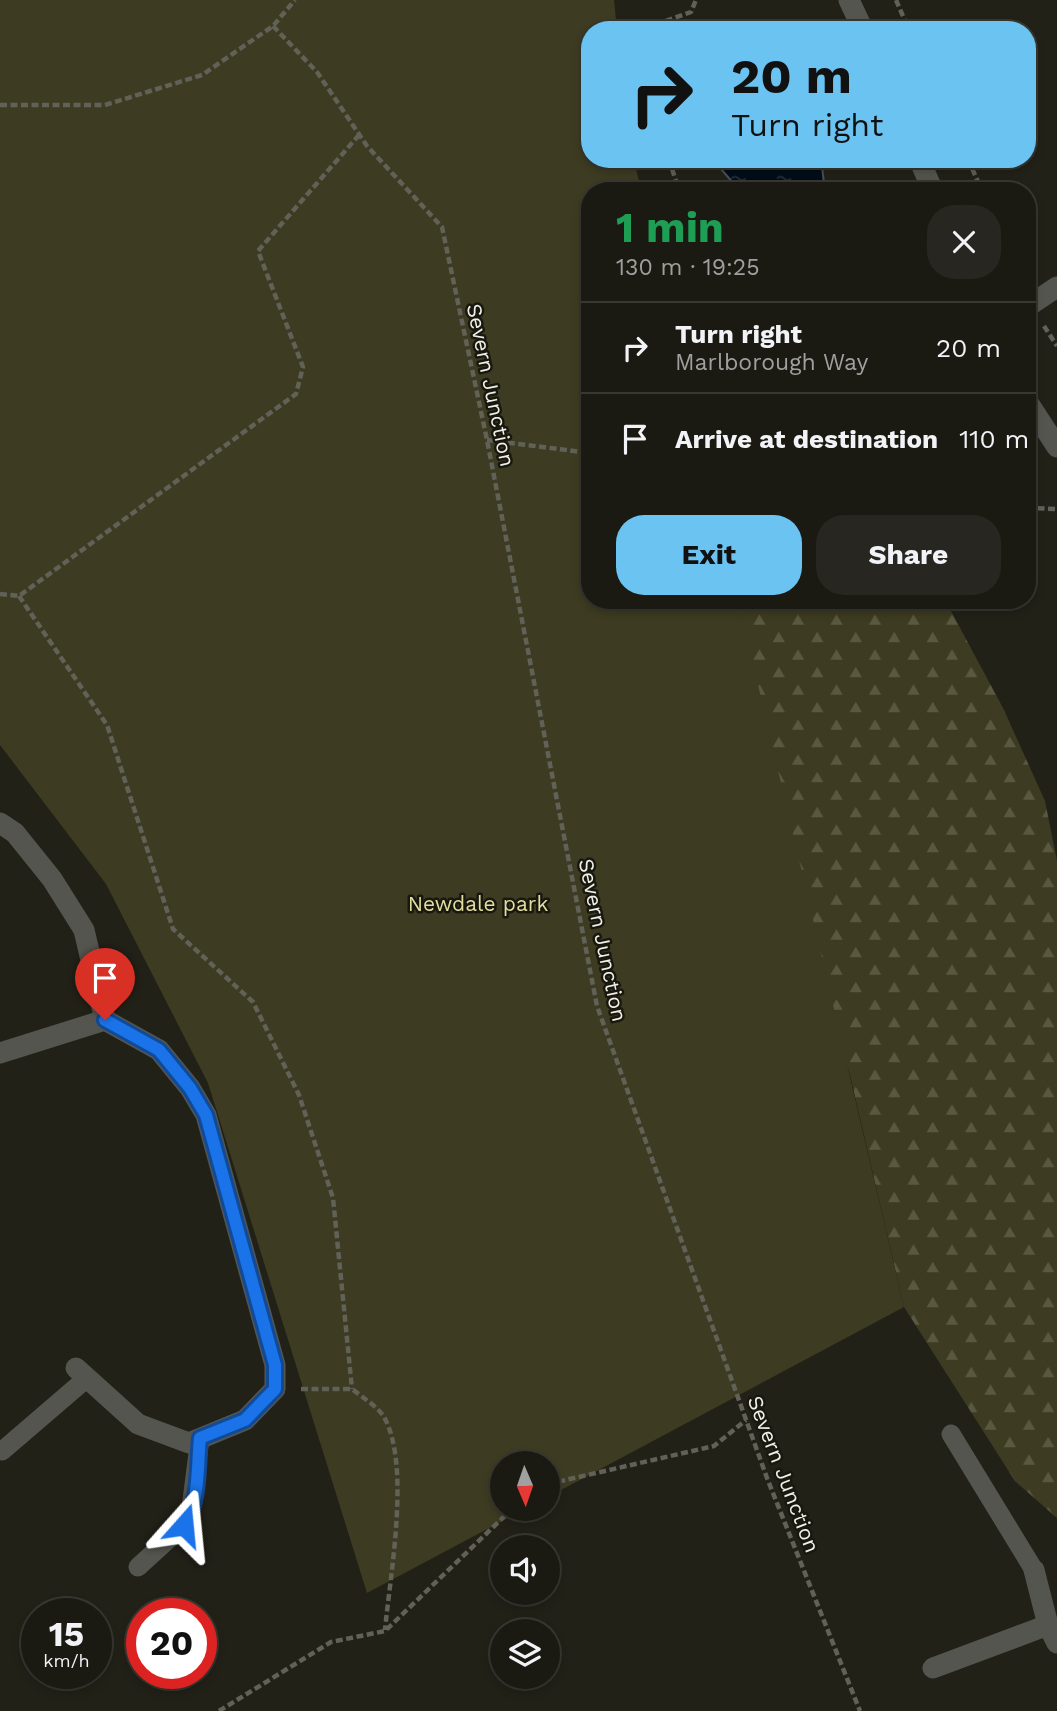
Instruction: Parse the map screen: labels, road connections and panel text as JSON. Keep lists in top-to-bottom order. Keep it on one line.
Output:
{"streets":{"path":["Severn Junction"]},"parks":["Newdale park"],"north":"bottom","page":{"turn":["20 m","Turn right"],"heading":["1 min","130 m · 19:25"],"list":[{"name":"Turn right","note":"Marlborough Way","value":"20 m"},{"name":"Arrive at destination","value":"110 m"}],"buttons":["Exit","Share"],"speed":"15 km/h","limit":"20"}}
